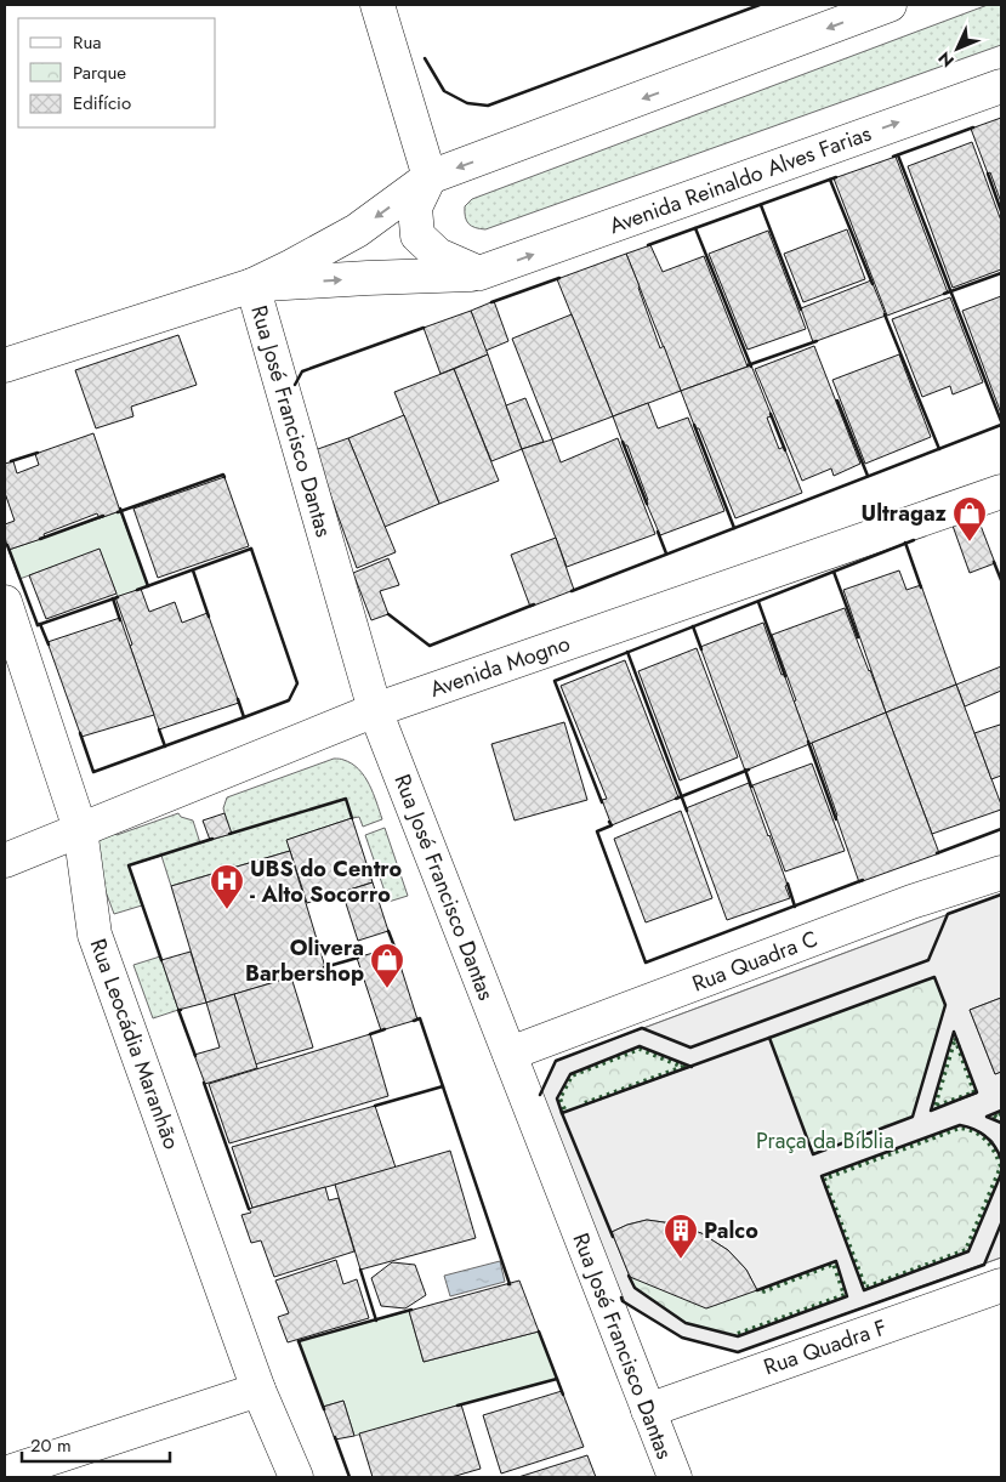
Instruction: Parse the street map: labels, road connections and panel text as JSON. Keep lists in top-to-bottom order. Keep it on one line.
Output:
{"streets":{"street":["Avenida Reinaldo Alves Farias","Rua José Francisco Dantas","Avenida Mogno","Rua Quadra C","Rua Leocádia Maranhão","Rua Quadra F"]},"crossings":[["Avenida Reinaldo Alves Farias","Rua José Francisco Dantas"],["Rua José Francisco Dantas","Avenida Mogno"],["Rua José Francisco Dantas","Rua Quadra C"],["Rua José Francisco Dantas","Rua Quadra F"],["Avenida Mogno","Rua Leocádia Maranhão"]],"parks":["Praça da Bíblia"],"places":{"shop":["Ultragaz","Olivera Barbershop"],"hospital":["UBS do Centro - Alto Socorro"],"building":["Palco"]},"legend":["Rua","Parque","Edifício"],"scale_bar":"20 m","north":"bottom left"}
